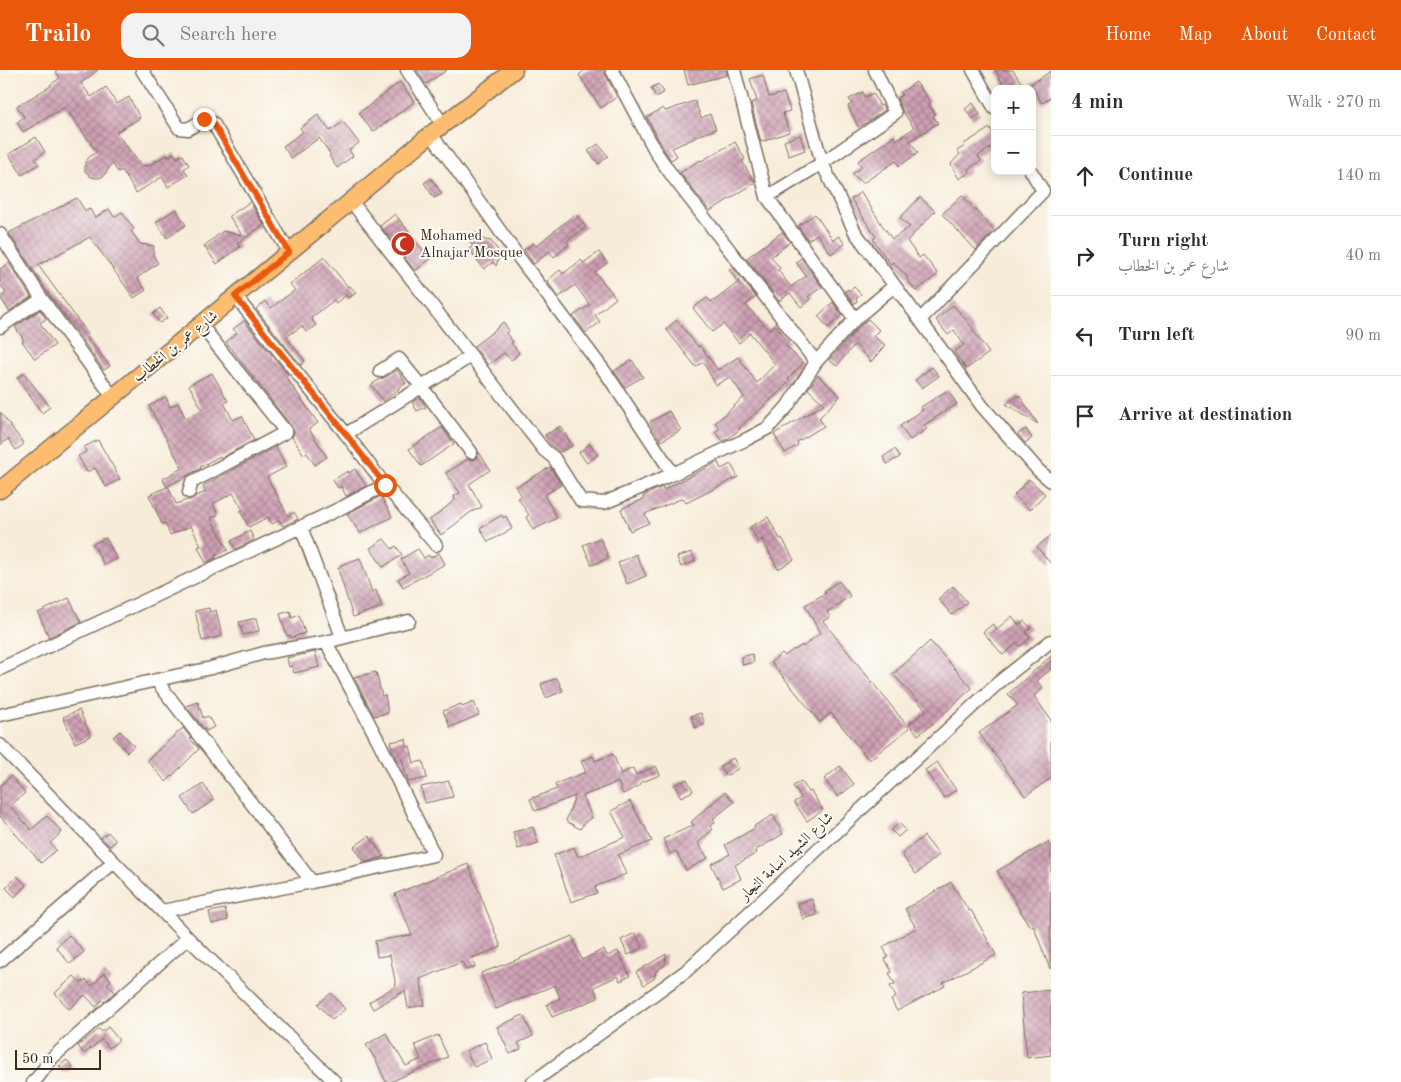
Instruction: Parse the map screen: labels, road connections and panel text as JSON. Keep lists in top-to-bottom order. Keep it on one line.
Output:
{"streets":{"main road":["شارع عمر بن الخطاب"],"street":["شارع الشهيد اسامة النجار"]},"places":{"mosque":["Mohamed Alnajar Mosque"]},"scale_bar":"50 m","page":{"header":"Trailo","search":"Search here","nav":["Home","Map","About","Contact"],"heading":["4 min","Walk · 270 m"],"map_buttons":["+","−"],"list":[["Continue","140 m"],["Turn right","شارع عمر بن الخطاب","40 m"],["Turn left","90 m"],"Arrive at destination"],"scale":"50 m"}}
